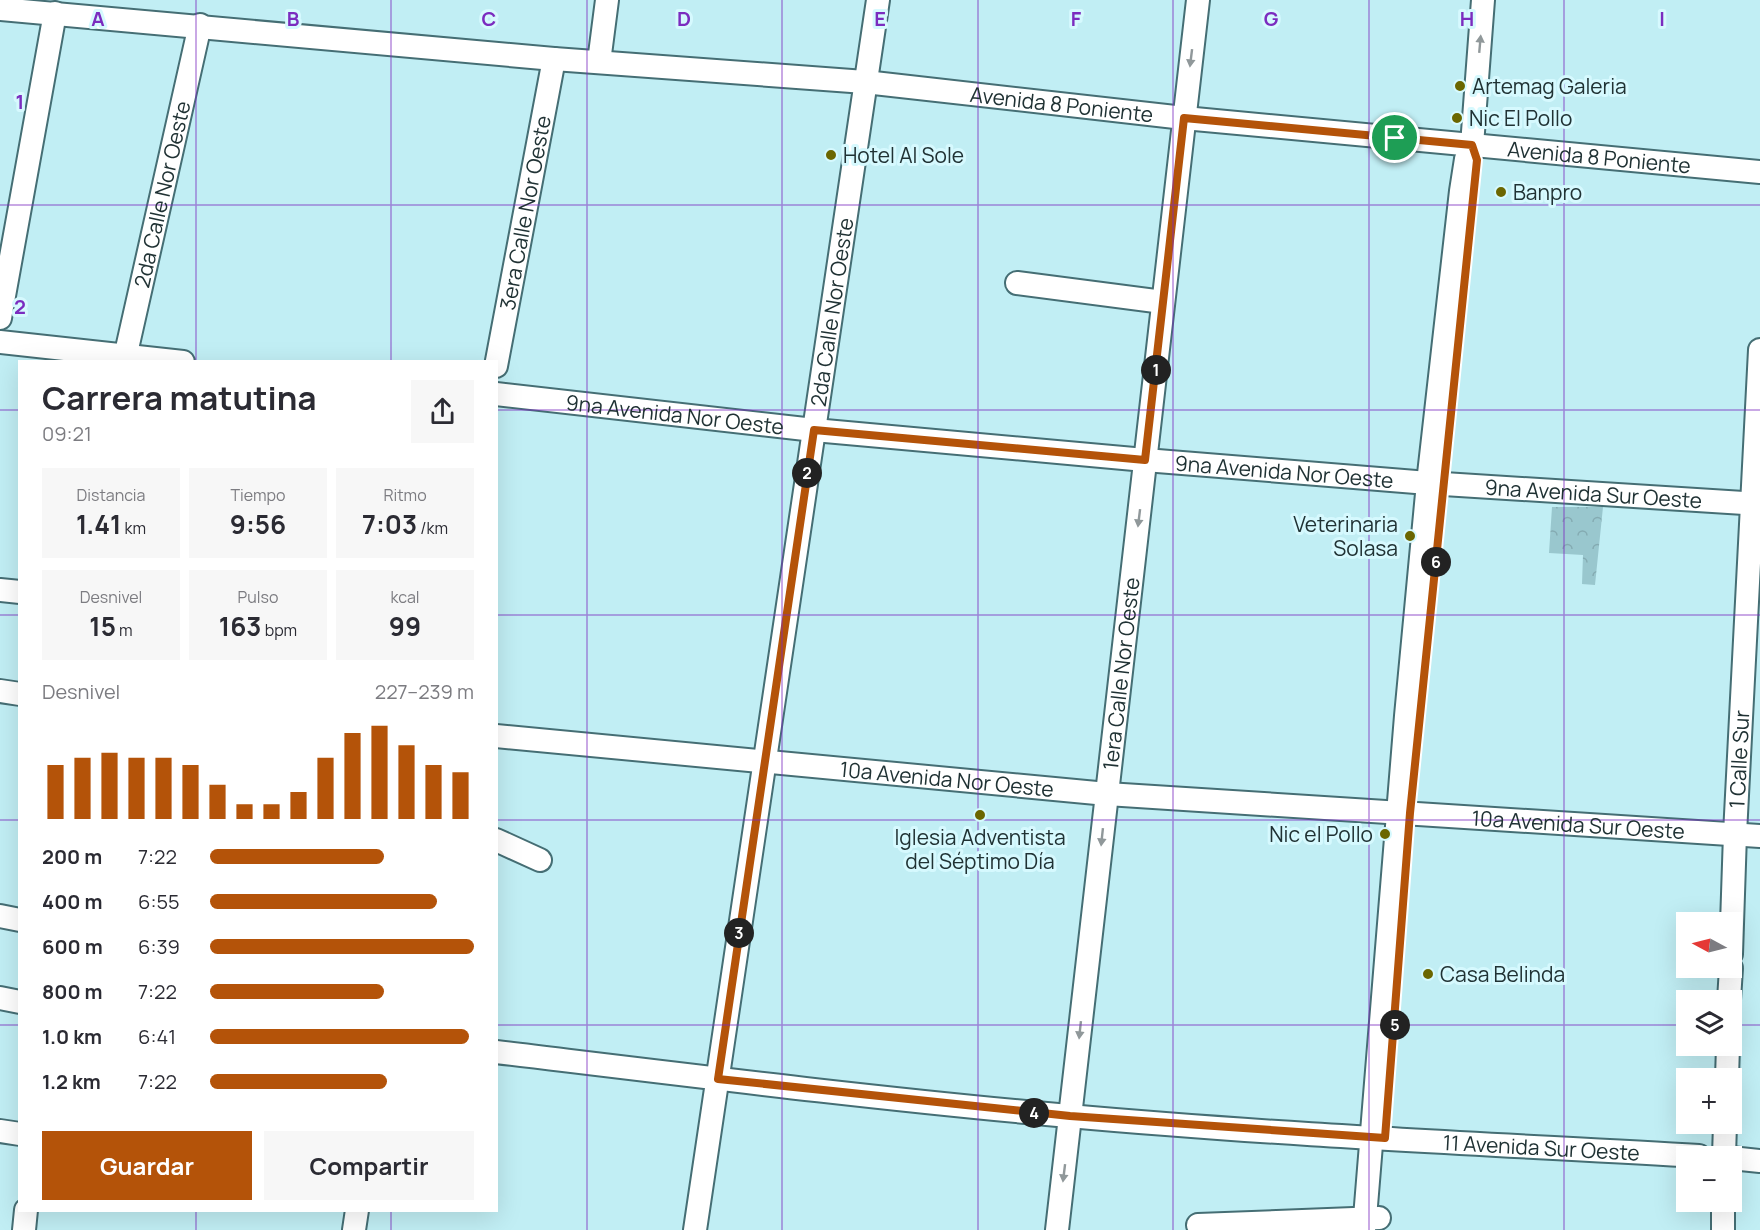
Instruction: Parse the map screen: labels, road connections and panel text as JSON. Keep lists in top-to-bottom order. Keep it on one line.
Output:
{"streets":{"street":["Avenida 8 Poniente","2da Calle Nor Oeste","3era Calle Nor Oeste","9na Avenida Nor Oeste","9na Avenida Sur Oeste","1era Calle Nor Oeste","1 Calle Sur","10a Avenida Nor Oeste","10a Avenida Sur Oeste","11 Avenida Sur Oeste"]},"crossings":[["Avenida 8 Poniente","2da Calle Nor Oeste"],["Avenida 8 Poniente","3era Calle Nor Oeste"],["Avenida 8 Poniente","1era Calle Nor Oeste"],["2da Calle Nor Oeste","9na Avenida Nor Oeste"],["2da Calle Nor Oeste","10a Avenida Nor Oeste"],["2da Calle Nor Oeste","11 Avenida Sur Oeste"],["9na Avenida Nor Oeste","9na Avenida Sur Oeste"],["9na Avenida Nor Oeste","1era Calle Nor Oeste"],["9na Avenida Sur Oeste","1 Calle Sur"],["1era Calle Nor Oeste","10a Avenida Nor Oeste"],["1era Calle Nor Oeste","11 Avenida Sur Oeste"],["1 Calle Sur","10a Avenida Sur Oeste"],["10a Avenida Nor Oeste","10a Avenida Sur Oeste"]],"one_way":["1era Calle Nor Oeste"],"places":["Artemag Galeria","Nic El Pollo","Hotel Al Sole","Banpro","Veterinaria Solasa","Iglesia Adventista del Séptimo Día","Nic el Pollo","Casa Belinda"],"north":"left","page":{"pins":["1","2","6","3","5","4"],"heading":["Carrera matutina","09:21"],"stats":[["Distancia","1.41 km"],["Tiempo","9:56"],["Ritmo","7:03 /km"],["Desnivel","15 m"],["Pulso","163 bpm"],["kcal","99"]],"chart":["Desnivel","227–239 m"],"list":[{"name":"200 m","note":"7:22"},{"name":"400 m","note":"6:55"},{"name":"600 m","note":"6:39"},{"name":"800 m","note":"7:22"},{"name":"1.0 km","note":"6:41"},{"name":"1.2 km","note":"7:22"}],"map_buttons":["+","−"],"buttons":["Guardar","Compartir"]},"grid":{"columns":["A","B","C","D","E","F","G","H","I"],"rows":["1","2"]}}
